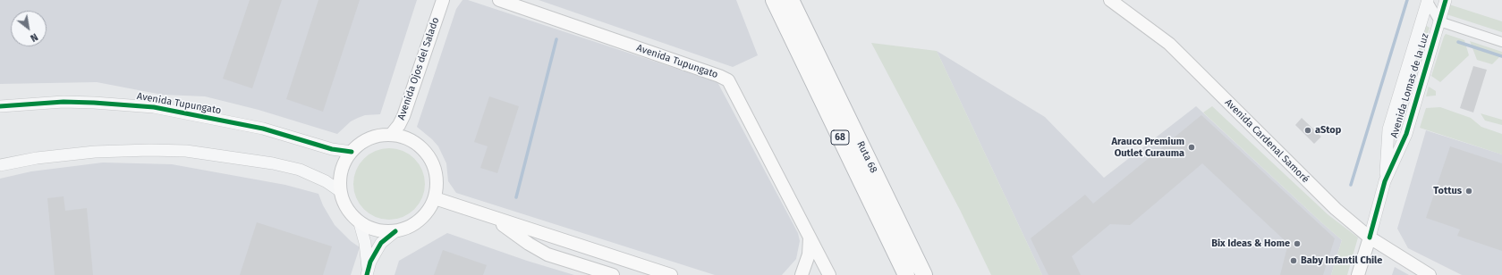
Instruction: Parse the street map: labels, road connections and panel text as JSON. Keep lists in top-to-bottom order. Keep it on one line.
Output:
{"streets":{"highway":["68","Ruta 68"],"main road":["Avenida Tupungato","Avenida Ojos del Salado","Avenida Lomas de la Luz","Avenida Cardenal Samoré"]},"crossings":[["Avenida Tupungato","Avenida Ojos del Salado"],["Avenida Lomas de la Luz","Avenida Cardenal Samoré"]],"places":["aStop","Arauco Premium Outlet Curauma","Tottus","Bix Ideas & Home","Baby Infantil Chile"],"north":"bottom right"}
